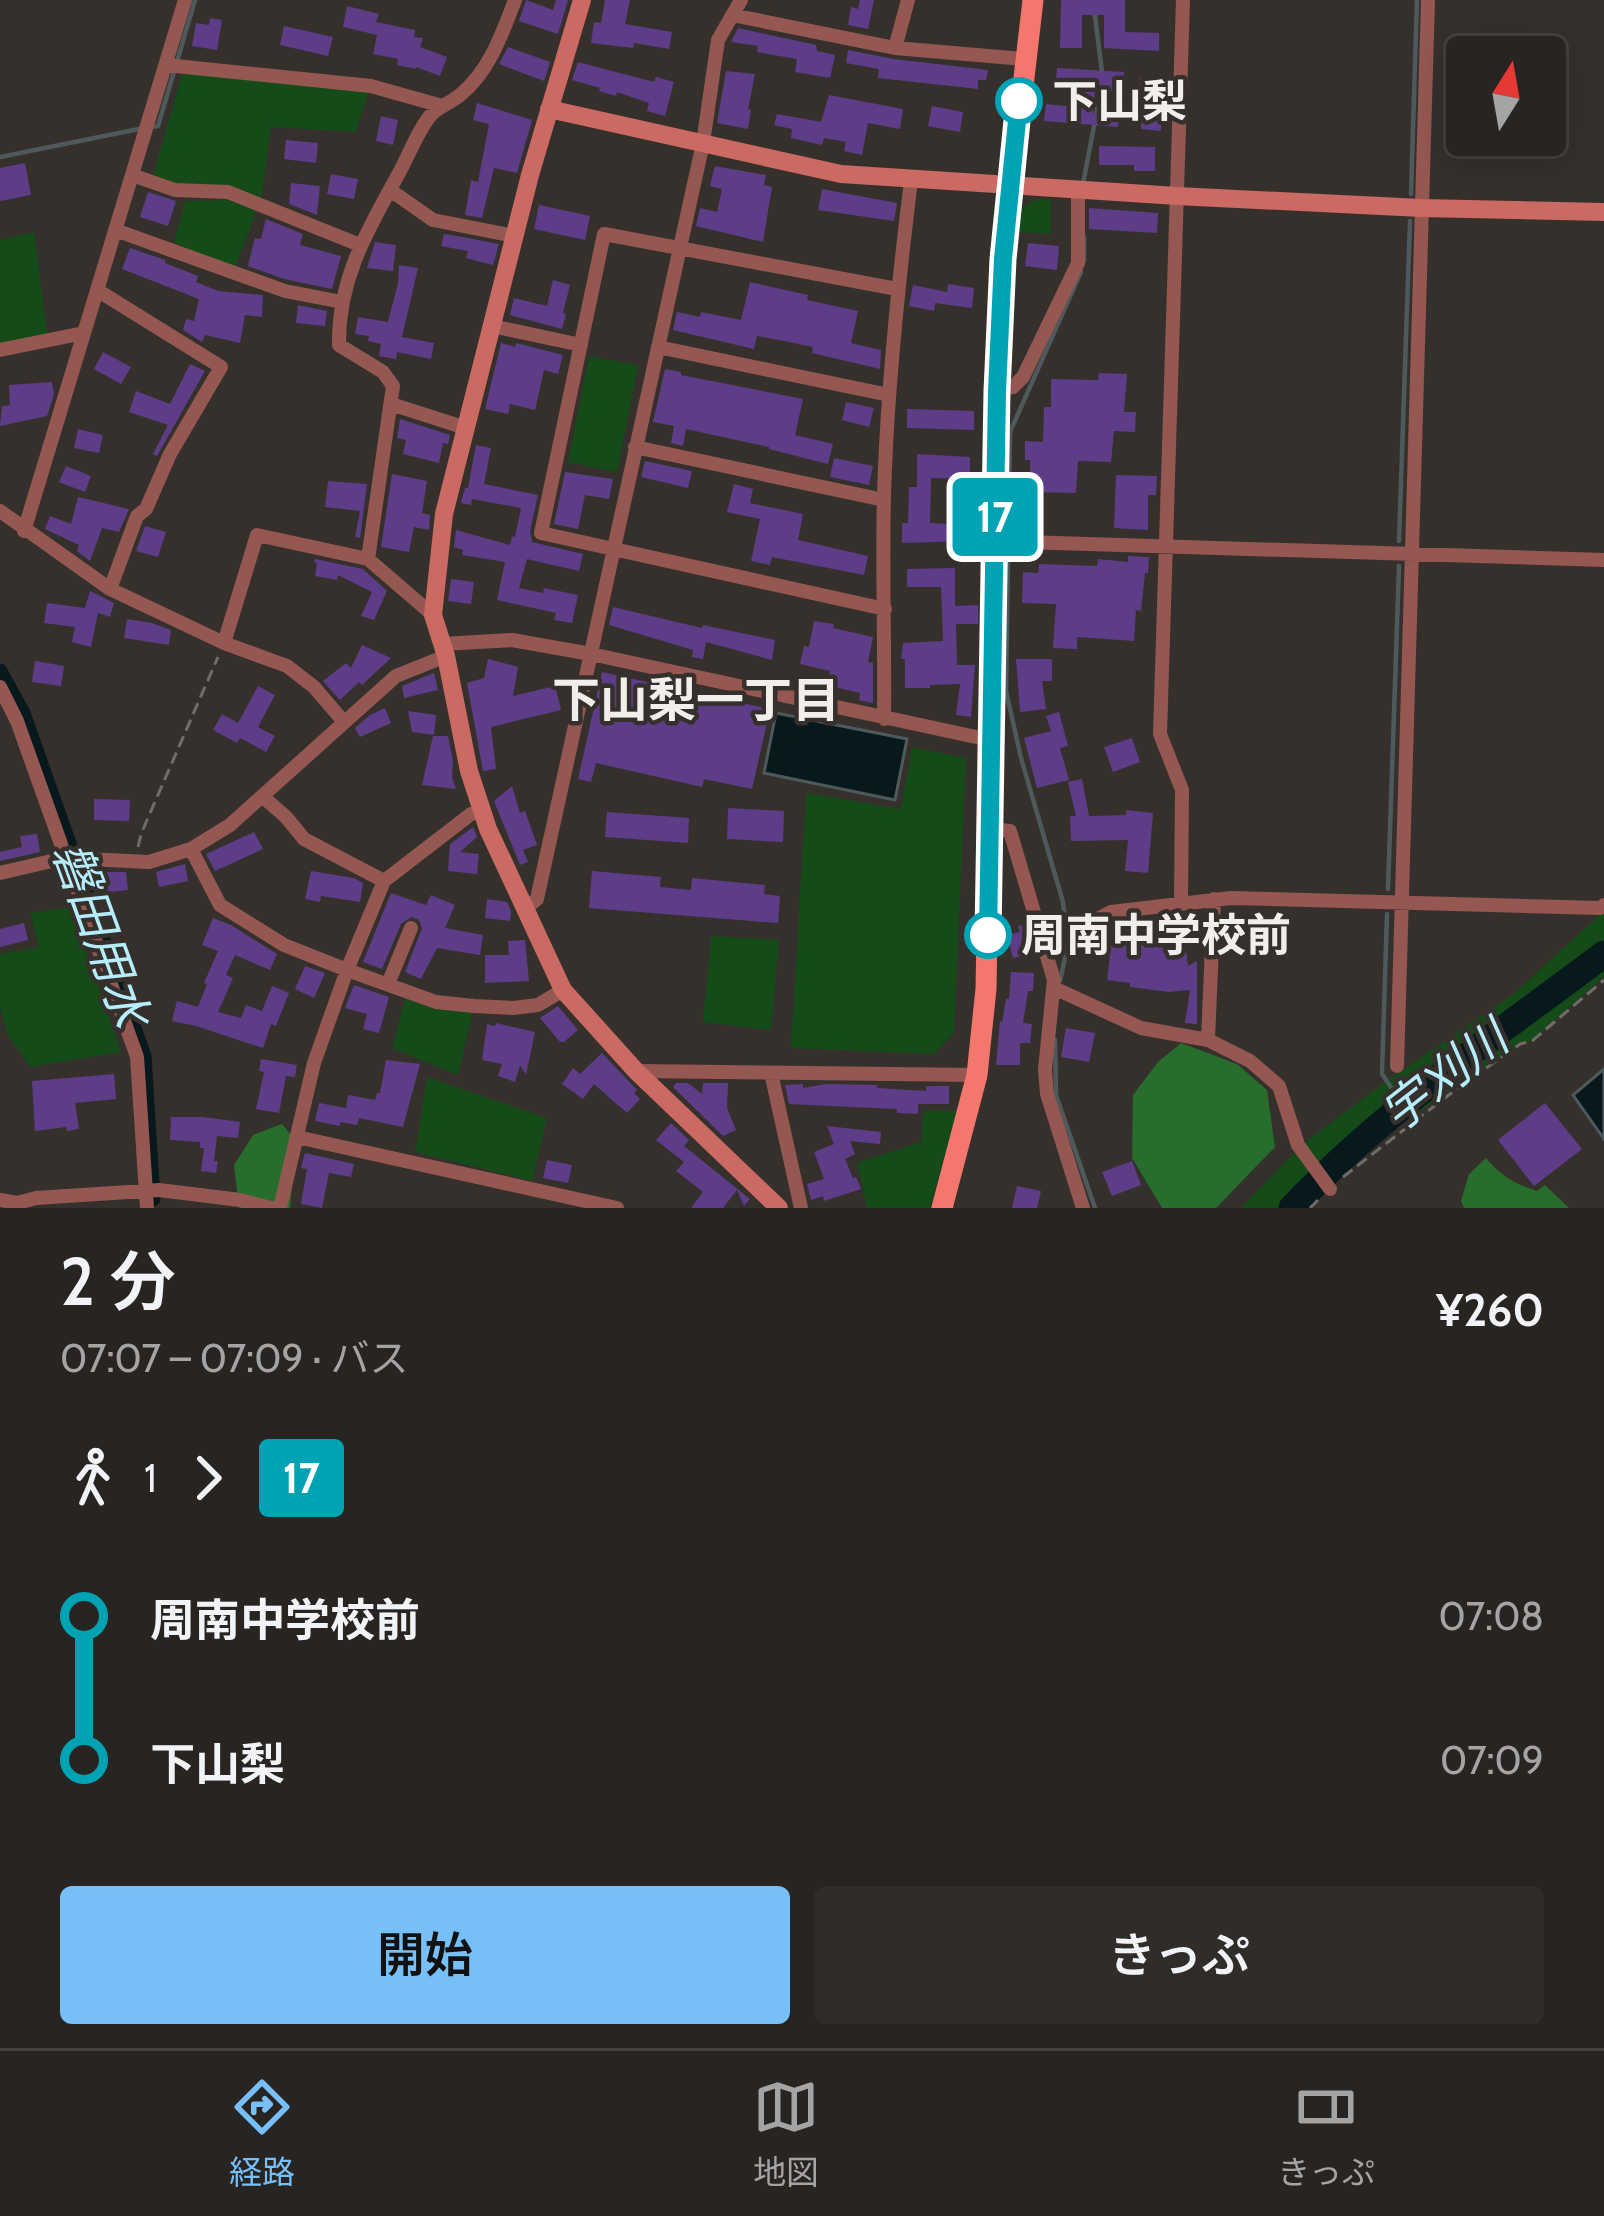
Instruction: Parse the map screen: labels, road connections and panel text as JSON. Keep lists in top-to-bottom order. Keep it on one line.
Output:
{"districts":["下山梨一丁目"],"water":["磐田用水","宇刈川"],"places":["下山梨","周南中学校前"],"lines":["bus line 17"],"north":"top","page":{"on_map":"17","heading":["2 分","07:07 – 07:09 · バス","¥260"],"legs":["1","17"],"list":[{"name":"周南中学校前","value":"07:08"},{"name":"下山梨","value":"07:09"}],"buttons":["開始","きっぷ"],"tabs":["経路","地図","きっぷ"]}}
